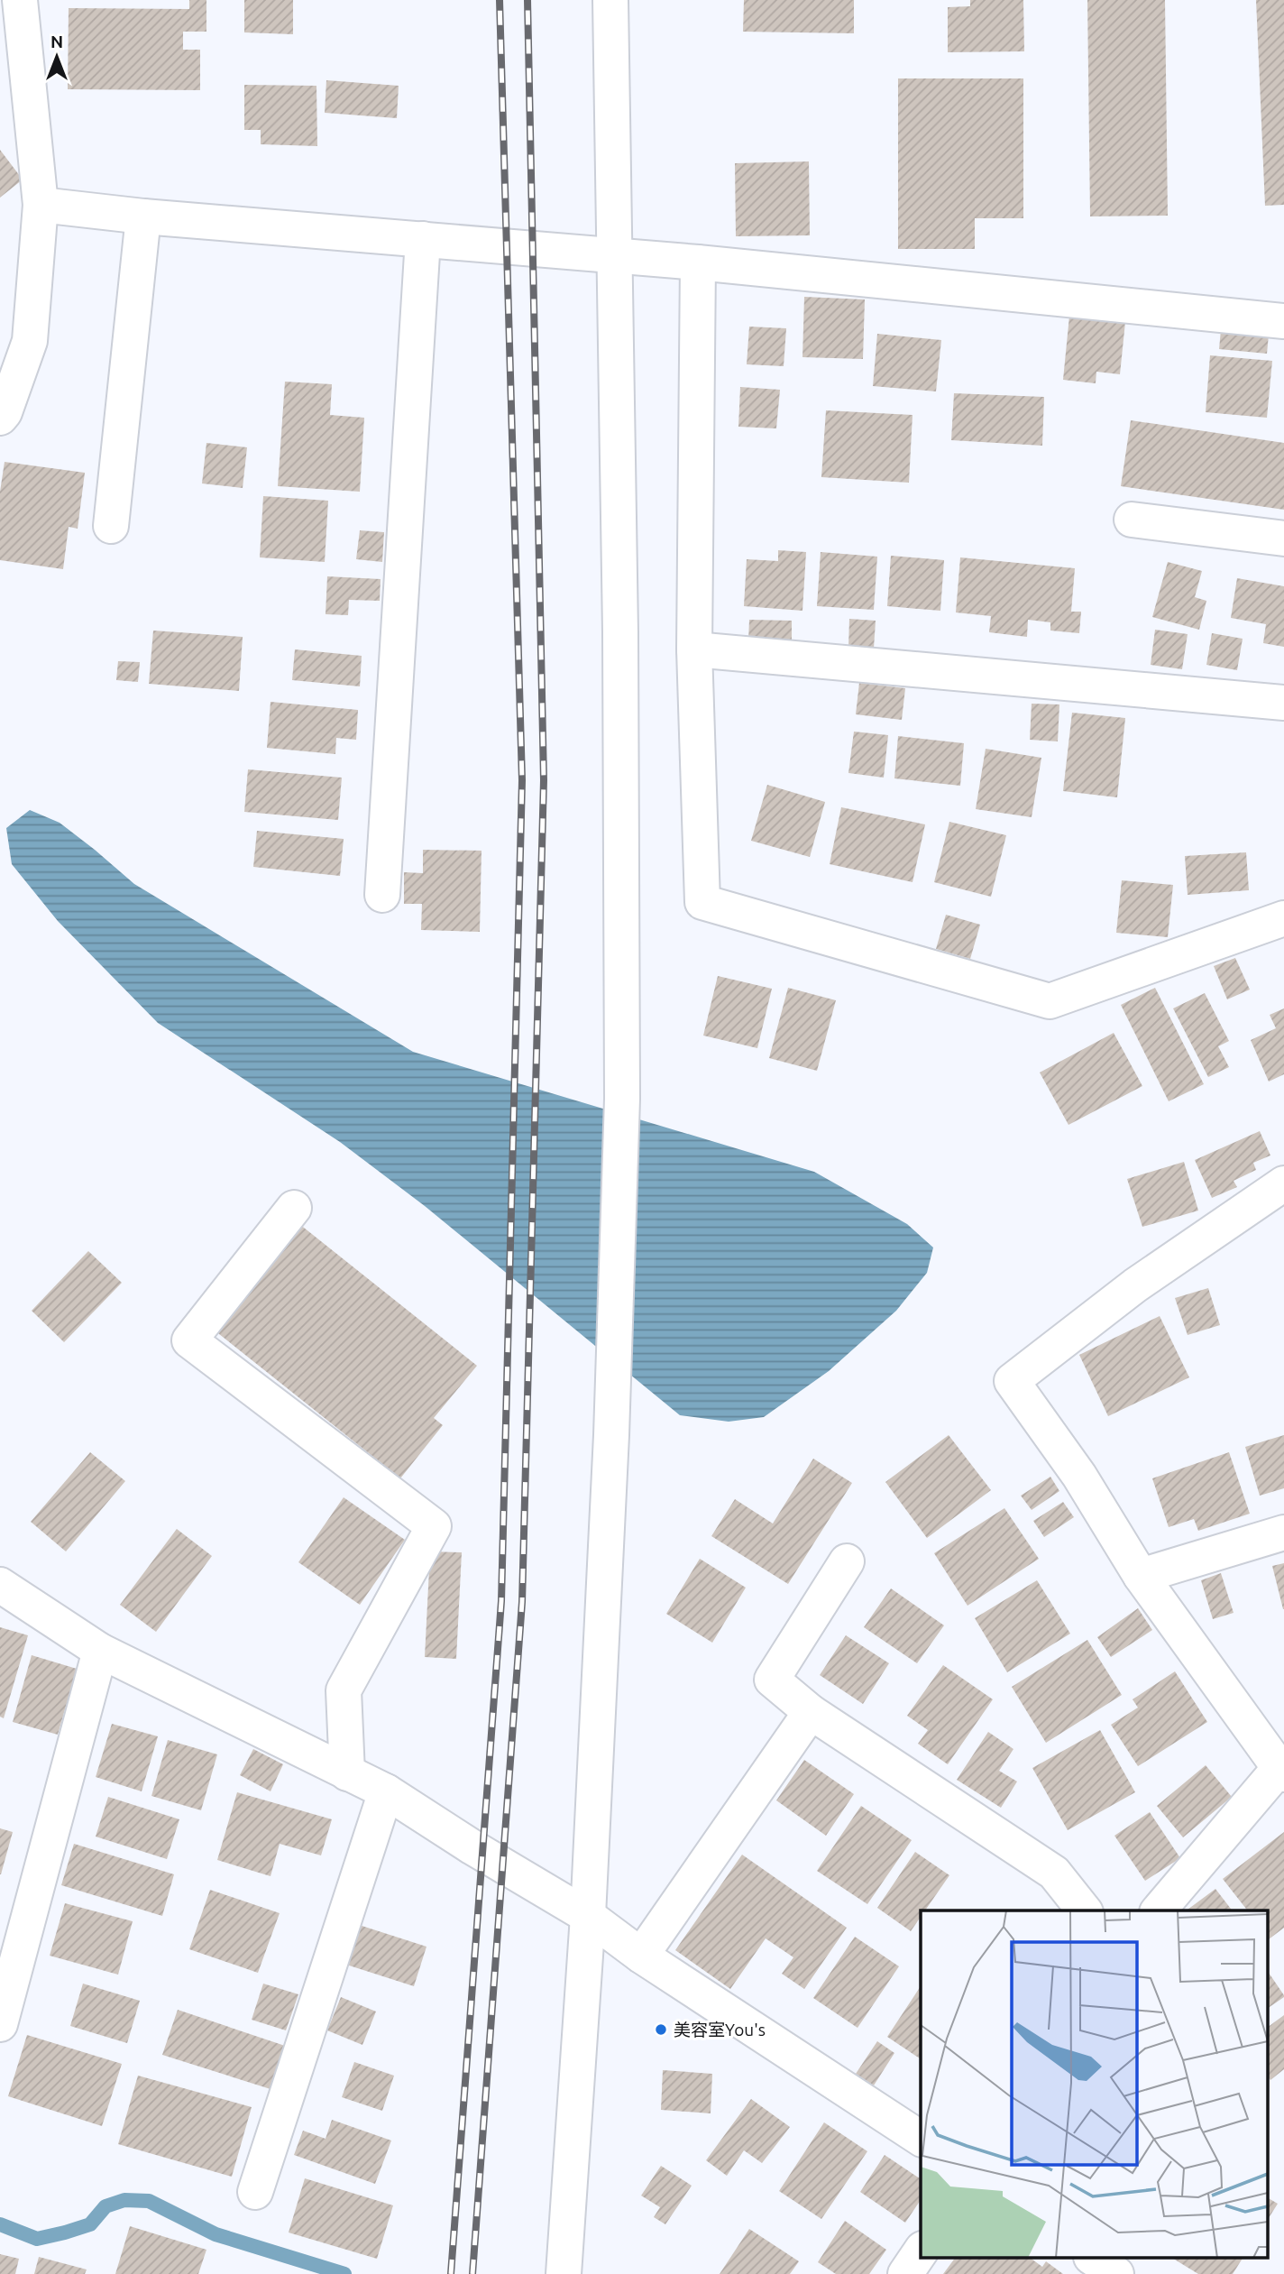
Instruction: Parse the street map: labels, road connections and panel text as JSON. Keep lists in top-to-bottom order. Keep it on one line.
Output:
{"places":["美容室You's"],"north":"top"}
